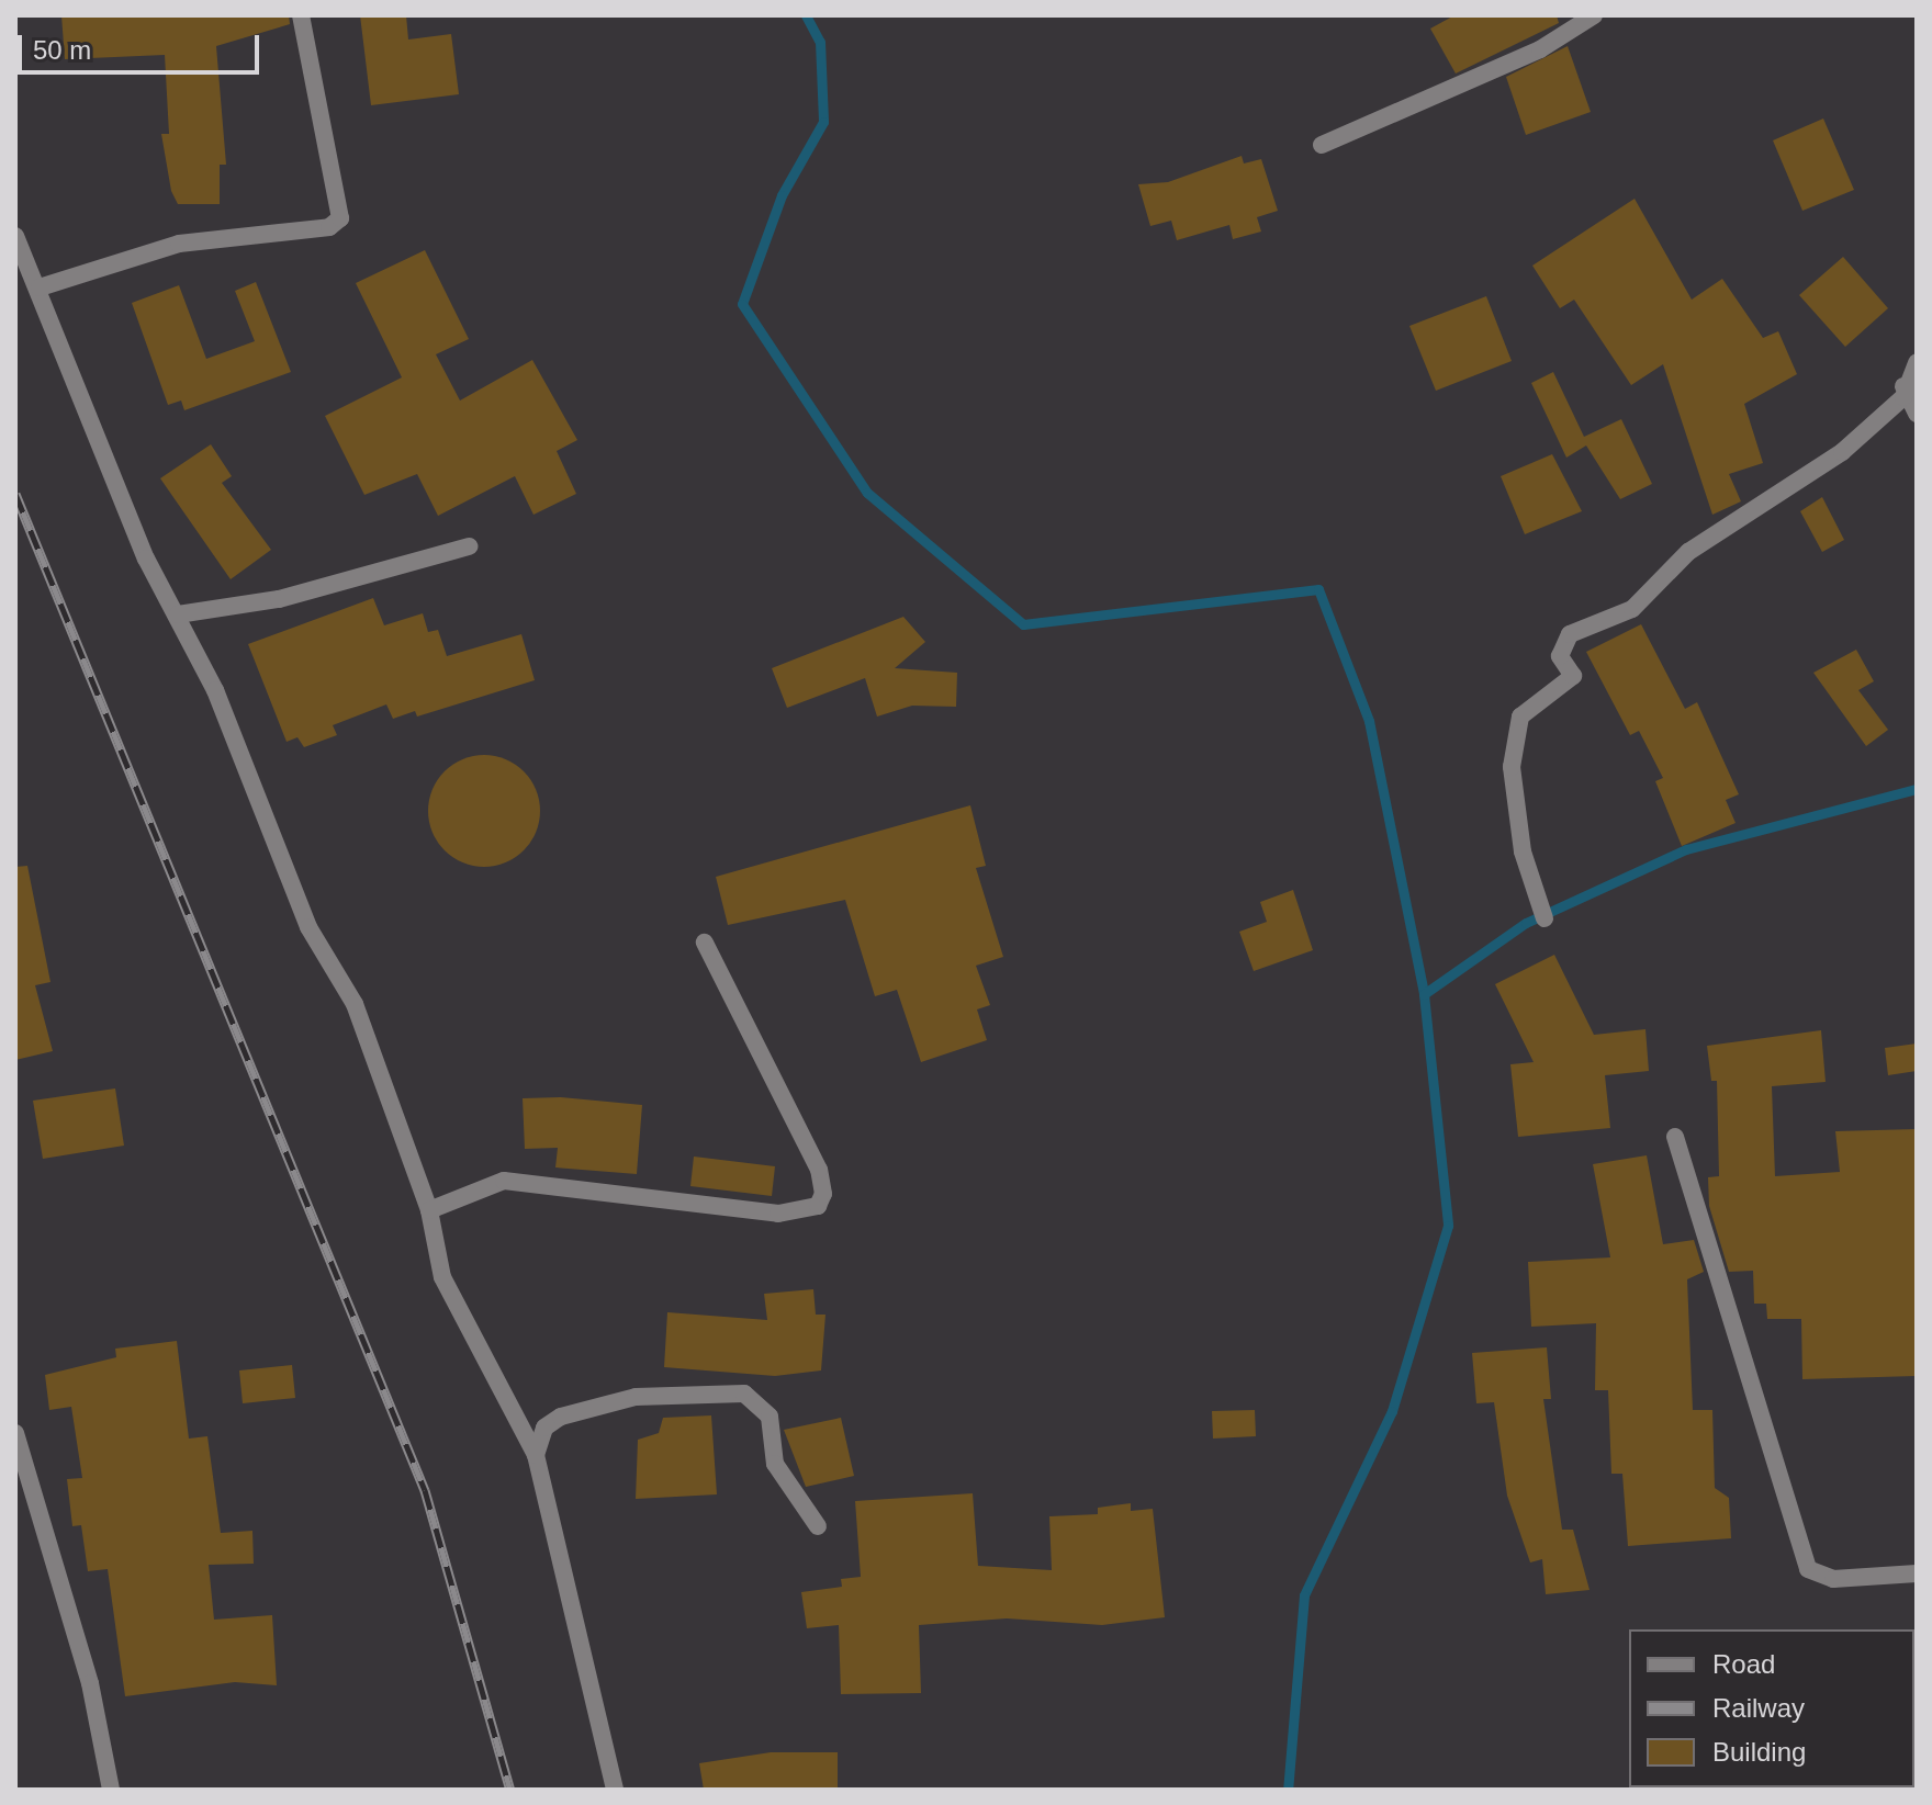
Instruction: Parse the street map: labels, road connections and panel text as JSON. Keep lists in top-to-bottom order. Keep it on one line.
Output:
{"legend":["Road","Railway","Building"],"scale_bar":"50 m"}
